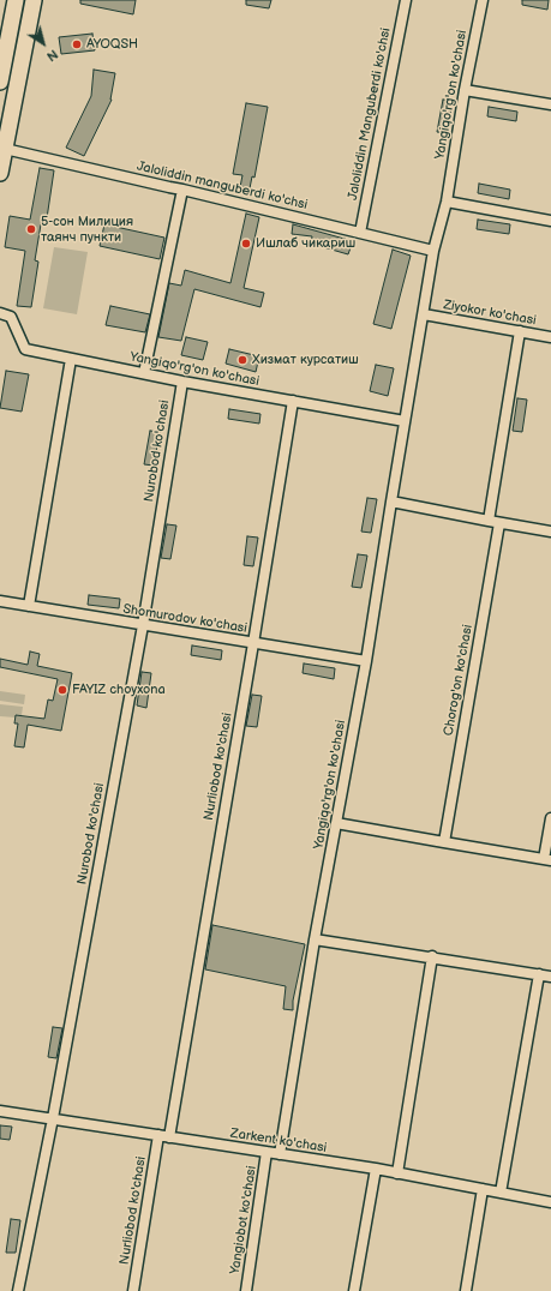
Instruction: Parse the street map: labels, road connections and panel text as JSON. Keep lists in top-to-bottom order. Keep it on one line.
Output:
{"streets":{"street":["Yangiqo'rg'on ko'chasi","Jaloliddin Manguberdi ko'chsi","Jaloliddin manguberdi ko'chsi","Ziyokor ko'chasi","Nurobod ko'chasi","Shomurodov ko'chasi","Chorog'on ko'chasi","Nurliobod ko'chasi","Zarkent ko'chasi","Yangiobot ko'chasi"]},"crossings":[["Yangiqo'rg'on ko'chasi","Jaloliddin manguberdi ko'chsi"],["Yangiqo'rg'on ko'chasi","Ziyokor ko'chasi"],["Yangiqo'rg'on ko'chasi","Nurobod ko'chasi"],["Yangiqo'rg'on ko'chasi","Shomurodov ko'chasi"],["Yangiqo'rg'on ko'chasi","Nurliobod ko'chasi"],["Yangiqo'rg'on ko'chasi","Zarkent ko'chasi"],["Jaloliddin Manguberdi ko'chsi","Jaloliddin manguberdi ko'chsi"],["Ziyokor ko'chasi","Chorog'on ko'chasi"],["Nurobod ko'chasi","Shomurodov ko'chasi"],["Nurobod ko'chasi","Zarkent ko'chasi"],["Shomurodov ko'chasi","Nurliobod ko'chasi"],["Nurliobod ko'chasi","Zarkent ko'chasi"],["Zarkent ko'chasi","Yangiobot ko'chasi"]],"places":["AYOQSH","5-сон Милиция таянч пункти","Ишлаб чикариш","Хизмат курсатиш","FAYIZ choyxona"],"north":"bottom right"}
